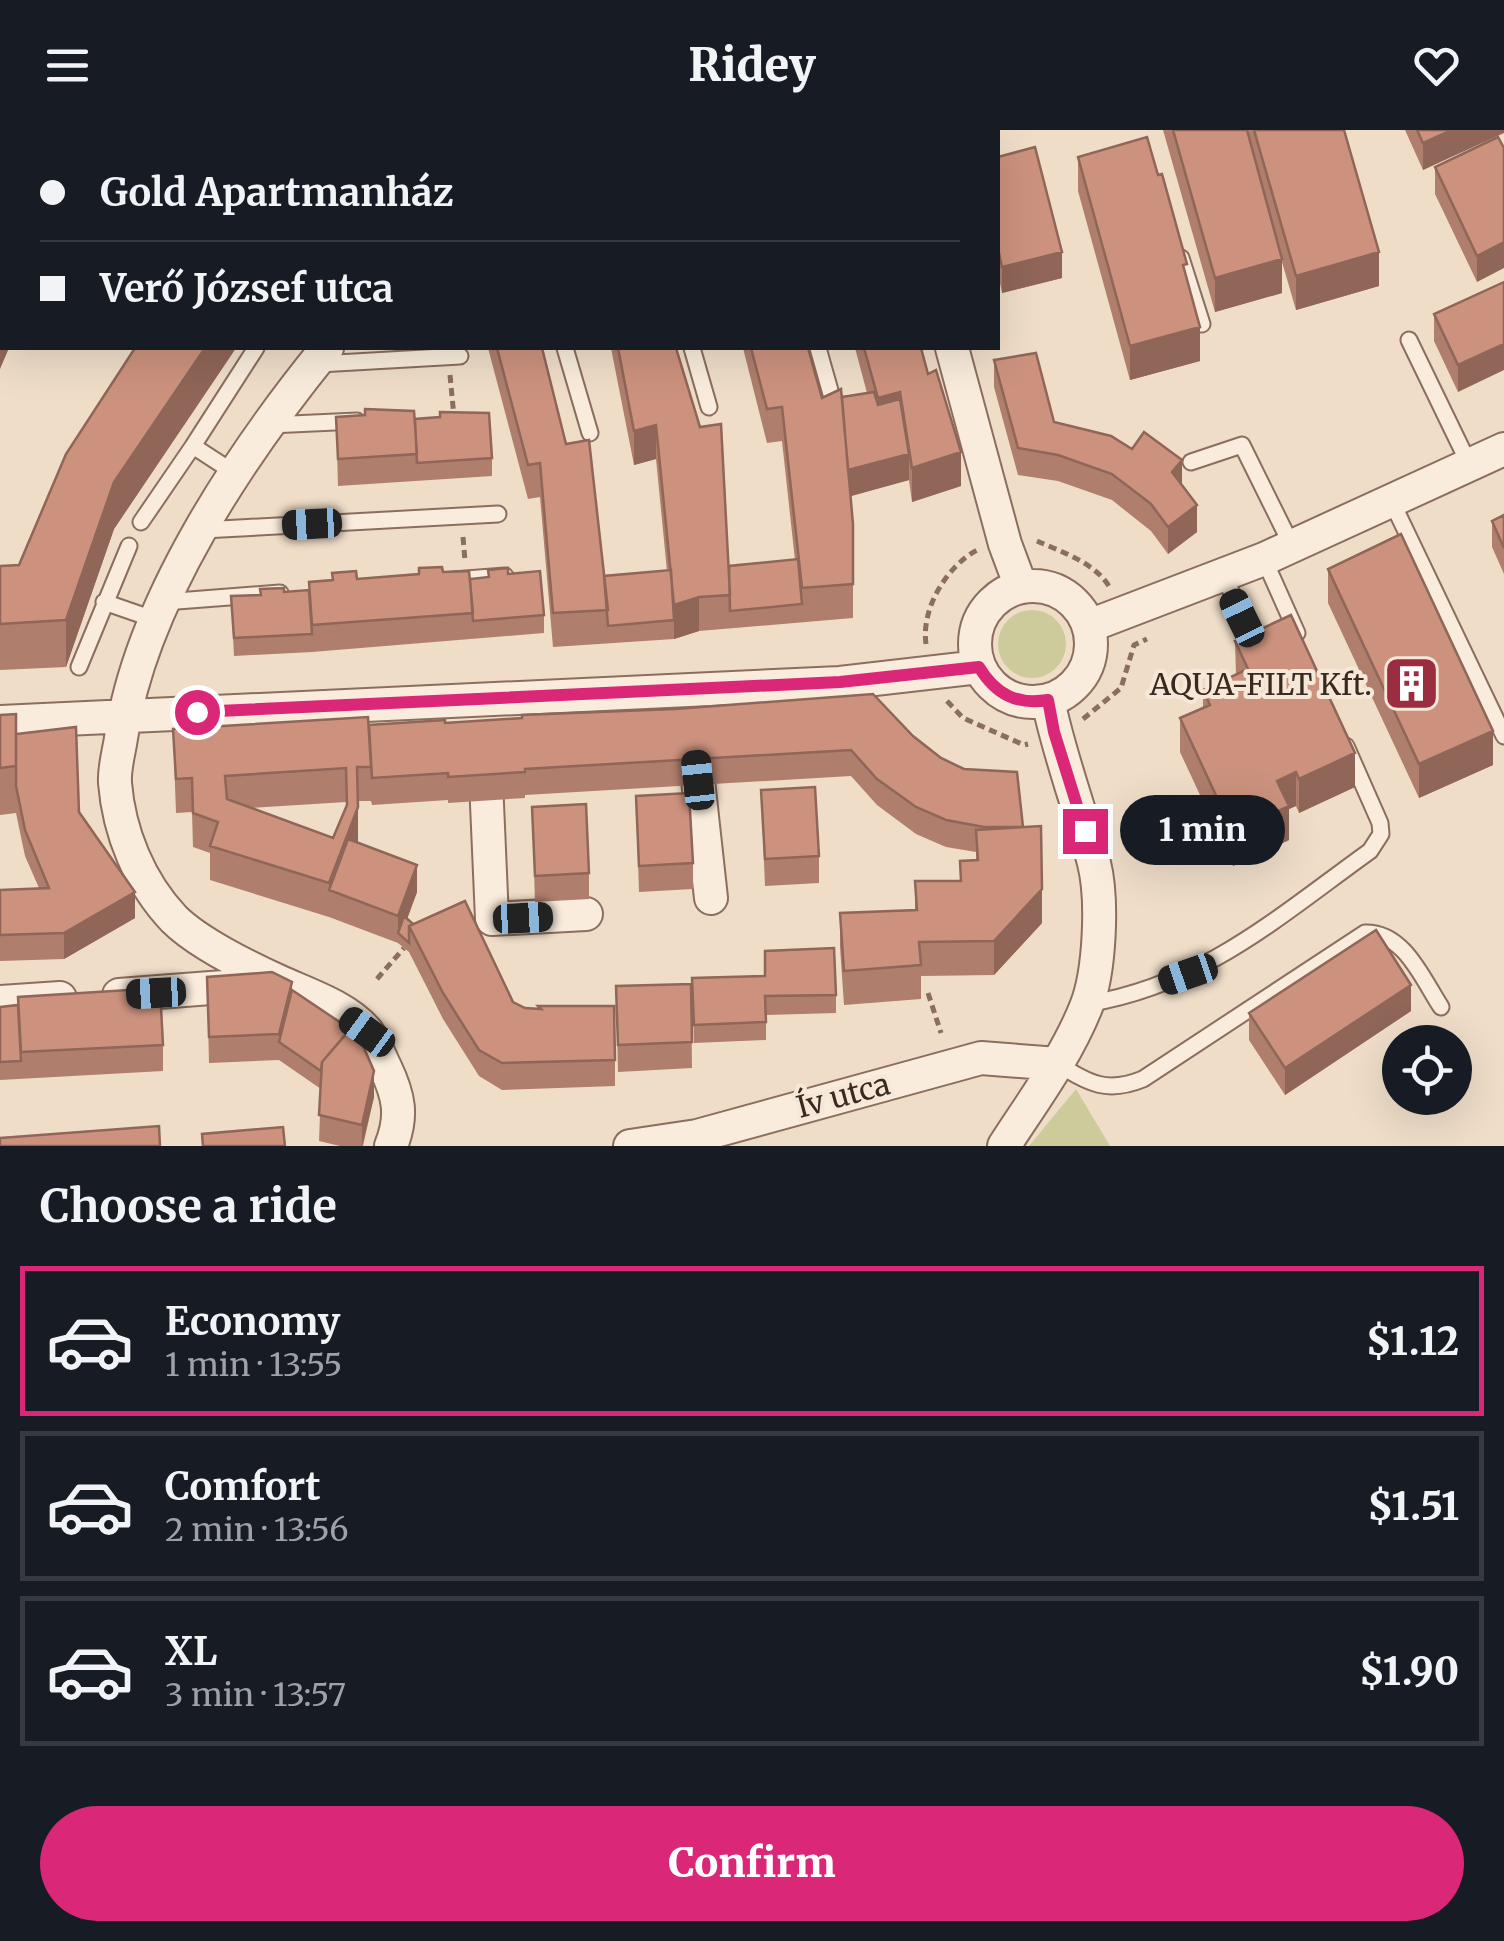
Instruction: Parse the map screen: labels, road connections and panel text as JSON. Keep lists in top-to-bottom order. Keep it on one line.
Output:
{"streets":{"street":["Ív utca"]},"places":{"building":["AQUA-FILT Kft."]},"page":{"header":"Ridey","banner":["Gold Apartmanház","Verő József utca"],"bubble":"1 min","heading":"Choose a ride","list":[{"name":"Economy","note":"1 min · 13:55","value":"$1.12"},{"name":"Comfort","note":"2 min · 13:56","value":"$1.51"},{"name":"XL","note":"3 min · 13:57","value":"$1.90"}],"buttons":"Confirm"}}
